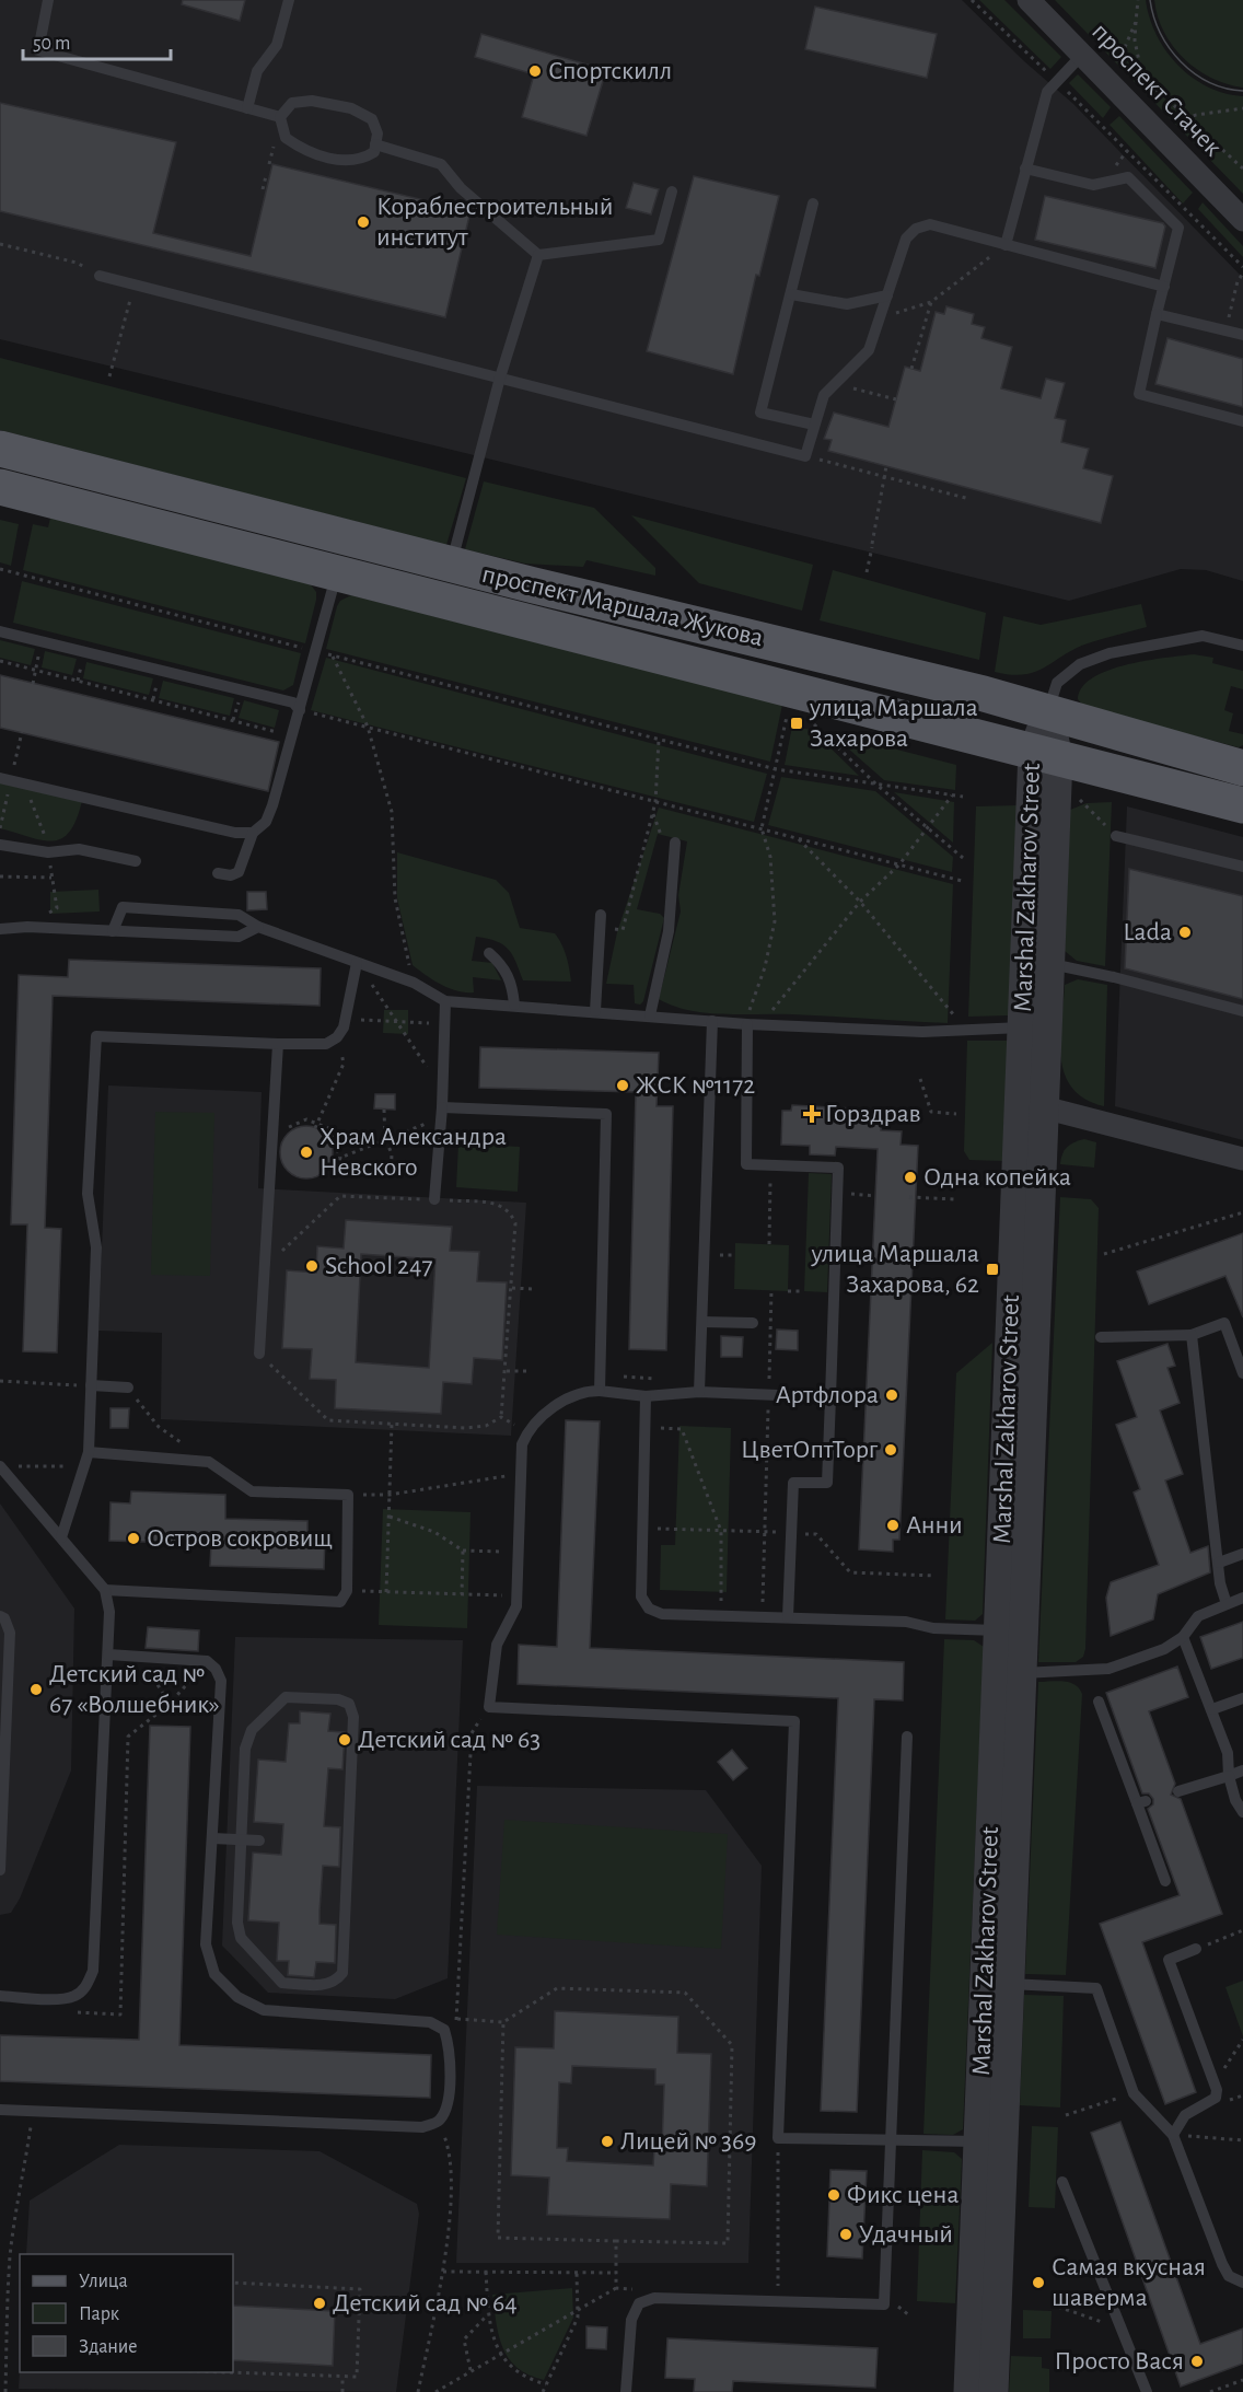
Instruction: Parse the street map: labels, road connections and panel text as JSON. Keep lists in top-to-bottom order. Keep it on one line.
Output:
{"streets":{"main road":["проспект Маршала Жукова"],"street":["проспект Стачек","Marshal Zakharov Street"]},"crossings":[["проспект Маршала Жукова","Marshal Zakharov Street"]],"places":{"other":["Спортскилл","Кораблестроительный институт","Lada","ЖСК №1172","Храм Александра Невского","Одна копейка","School 247","Артфлора","ЦветОптТорг","Анни","Остров сокровищ","Детский сад № 67 «Волшебник»","Детский сад № 63","Лицей № 369","Фикс цена","Удачный","Самая вкусная шаверма","Детский сад № 64","Просто Вася"],"transit":["улица Маршала Захарова","улица Маршала Захарова, 62"],"health":["Горздрав"]},"legend":["Улица","Парк","Здание"],"scale_bar":"50 m"}
